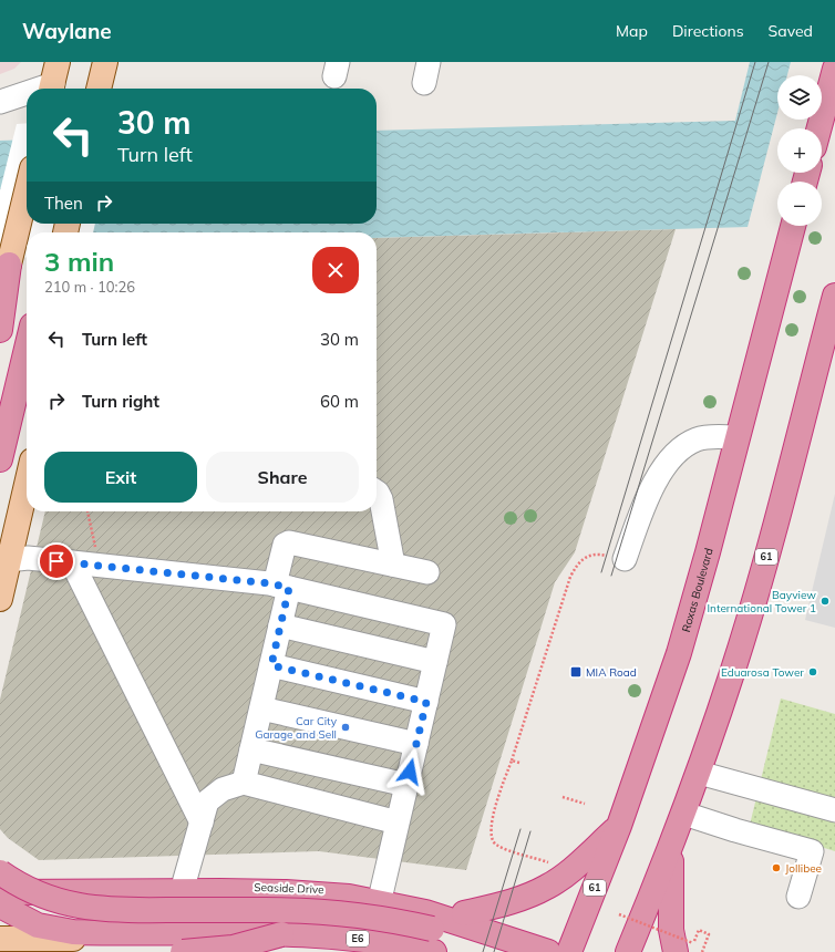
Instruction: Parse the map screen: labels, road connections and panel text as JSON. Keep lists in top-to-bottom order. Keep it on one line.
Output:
{"streets":{"highway":["61","Roxas Boulevard","E6"],"main road":["Seaside Drive"]},"crossings":[["Roxas Boulevard","Seaside Drive"]],"places":{"other":["Bayview International Tower 1","Eduarosa Tower","Car City Garage and Sell","Jollibee"],"transit":["MIA Road"]},"page":{"header":"Waylane","nav":["Map","Directions","Saved"],"map_buttons":["+","−"],"turn":["30 m","Turn left"],"then":"Then","heading":["3 min","210 m · 10:26"],"list":[{"name":"Turn left","value":"30 m"},{"name":"Turn right","value":"60 m"}],"buttons":["Exit","Share"]}}
